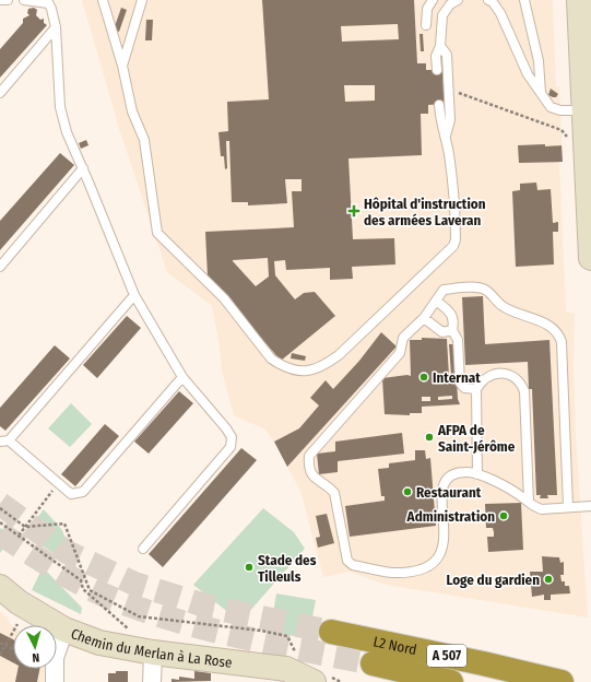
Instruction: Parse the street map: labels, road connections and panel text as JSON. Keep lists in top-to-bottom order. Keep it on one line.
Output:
{"streets":{"highway":["L2 Nord","A 507"],"street":["Chemin du Merlan à La Rose"]},"places":{"health":["Hôpital d'instruction des armées Laveran"],"other":["Internat","AFPA de Saint-Jérôme","Restaurant","Administration","Stade des Tilleuls","Loge du gardien"]},"north":"bottom"}
